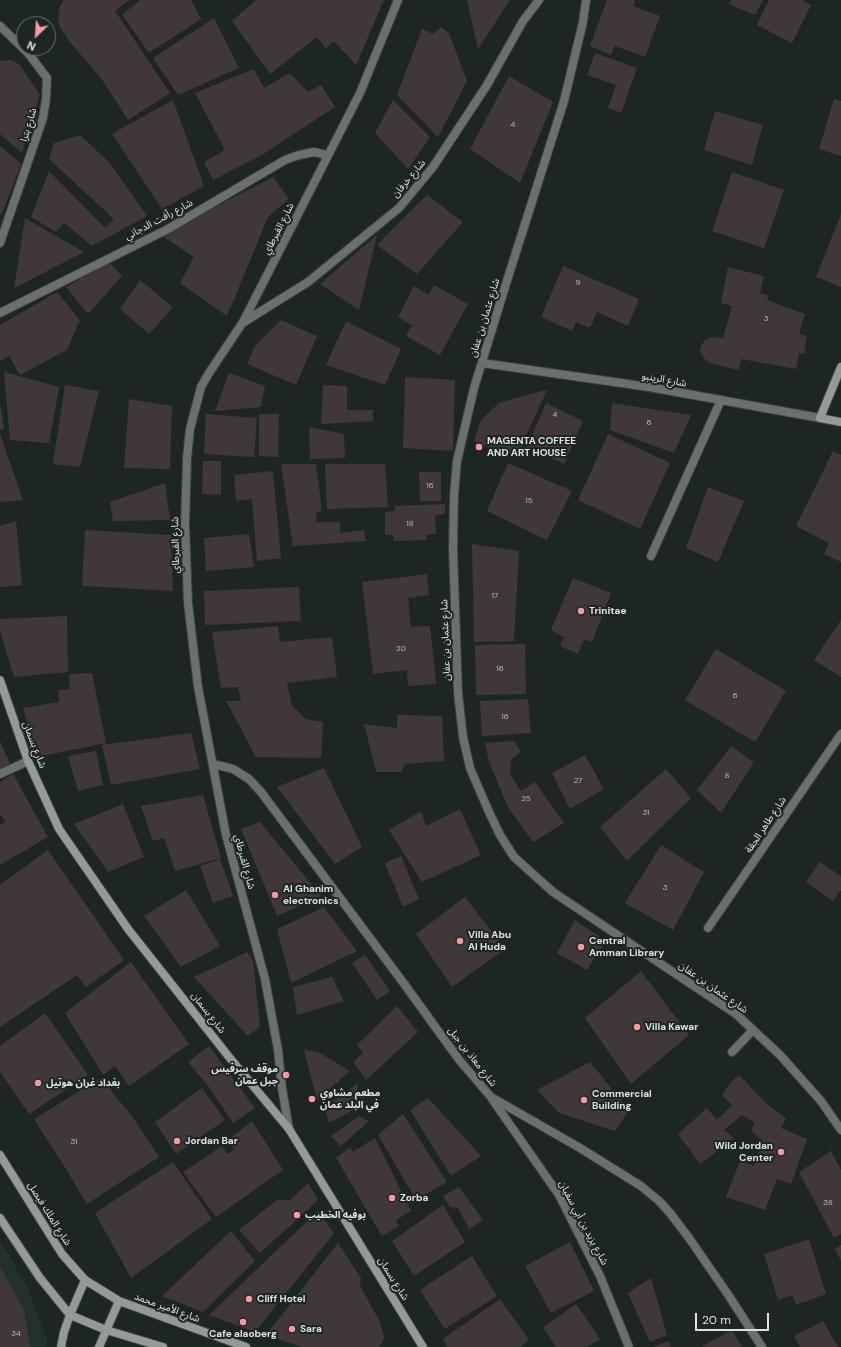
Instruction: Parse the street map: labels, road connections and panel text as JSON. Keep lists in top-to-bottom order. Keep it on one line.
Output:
{"streets":{"main road":["شارع الرينبو","شارع بسمان","شارع الملك فيصل","شارع الأمير محمد"],"street":["شارع بترا","شارع خرفان","شارع رأفت الدجاني","شارع القبرطاي","شارع عثمان بن عفان","شارع طاهر الجقة","شارع معاذ بن جبل","شارع يزيد بن أبي سفيان"]},"crossings":[["شارع خرفان","شارع القبرطاي"],["شارع رأفت الدجاني","شارع القبرطاي"],["شارع القبرطاي","شارع بسمان"],["شارع القبرطاي","شارع معاذ بن جبل"],["شارع عثمان بن عفان","شارع الرينبو"],["شارع معاذ بن جبل","شارع يزيد بن أبي سفيان"],["شارع الملك فيصل","شارع الأمير محمد"]],"places":["MAGENTA COFFEE AND ART HOUSE","Trinitae","Al Ghanim electronics","Villa Abu Al Huda","Central Amman Library","Villa Kawar","موقف سرفيس جبل عمان","بغداد غران هوتيل","مطعم مشاوي في البلد عمان","Commercial Building","Jordan Bar","Wild Jordan Center","Zorba","بوفيه الخطيب","Cliff Hotel","Cafe alaoberg","Sara"],"house_numbers":["4","9","3","4","6","16","15","18","17","20","16","6","16","8","27","25","31","3","31","38","34"],"scale_bar":"20 m","north":"bottom left"}
